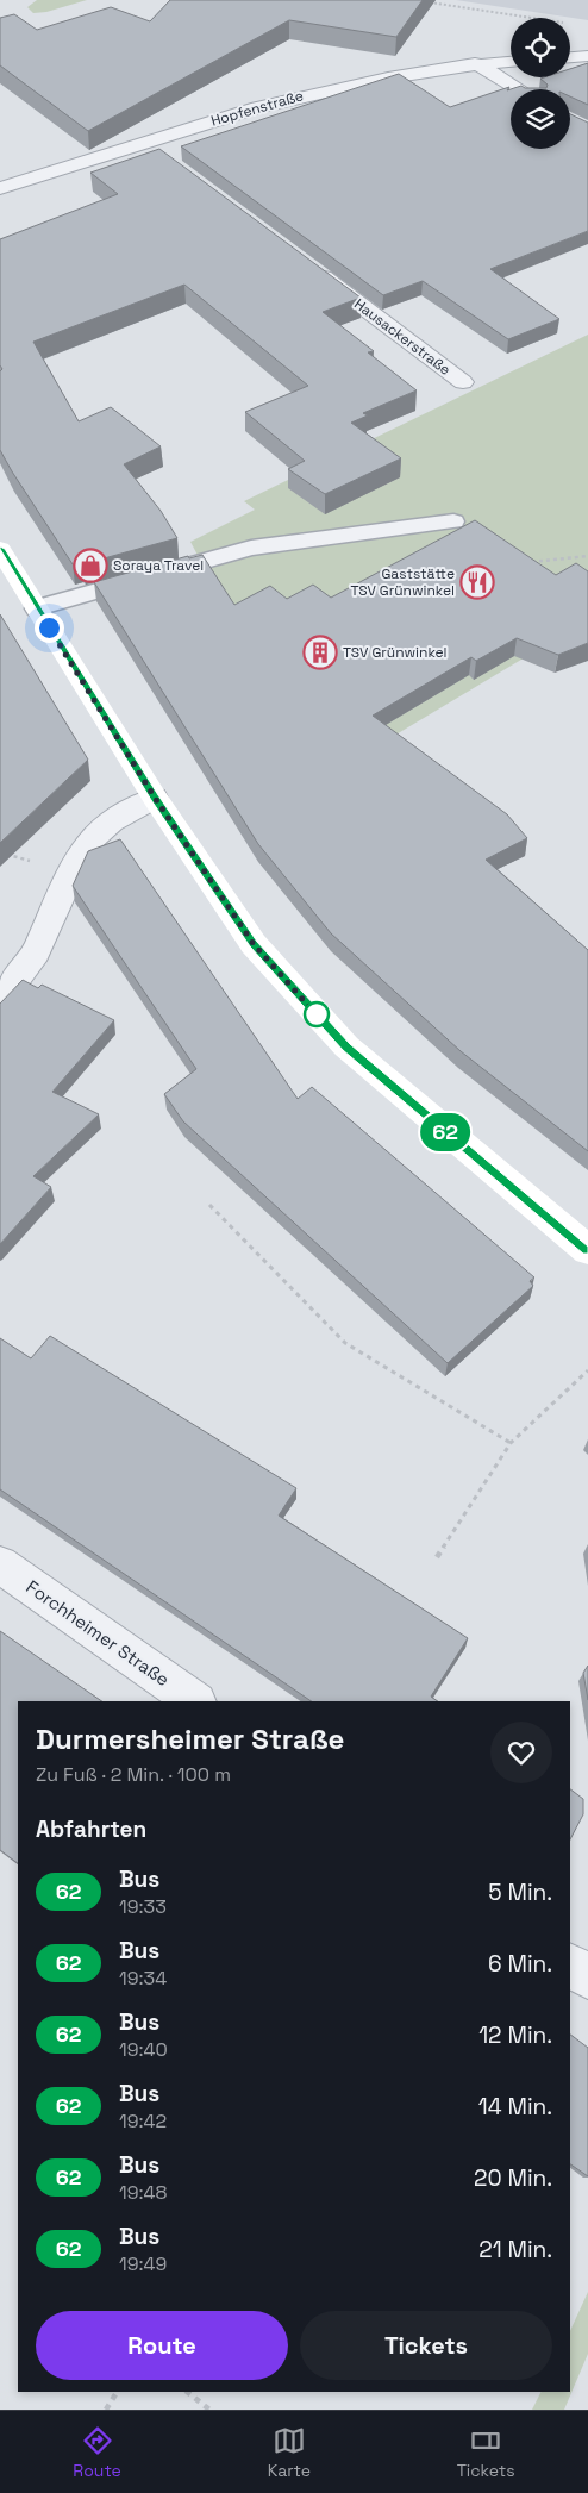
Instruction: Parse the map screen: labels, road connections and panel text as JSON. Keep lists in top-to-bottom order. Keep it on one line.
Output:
{"streets":{"street":["Hopfenstraße","Hausackerstraße","Forchheimer Straße"]},"places":{"shop":["Soraya Travel"],"restaurant":["Gaststätte TSV Grünwinkel"],"building":["TSV Grünwinkel"]},"lines":["bus line 62"],"page":{"on_map":"62","heading":[["Durmersheimer Straße","Zu Fuß · 2 Min. · 100 m"],"Abfahrten"],"list":[{"mark":"62","name":"Bus","note":"19:33","value":"5 Min."},{"mark":"62","name":"Bus","note":"19:34","value":"6 Min."},{"mark":"62","name":"Bus","note":"19:40","value":"12 Min."},{"mark":"62","name":"Bus","note":"19:42","value":"14 Min."},{"mark":"62","name":"Bus","note":"19:48","value":"20 Min."},{"mark":"62","name":"Bus","note":"19:49","value":"21 Min."}],"buttons":["Route","Tickets"],"tabs":["Route","Karte","Tickets"]}}
